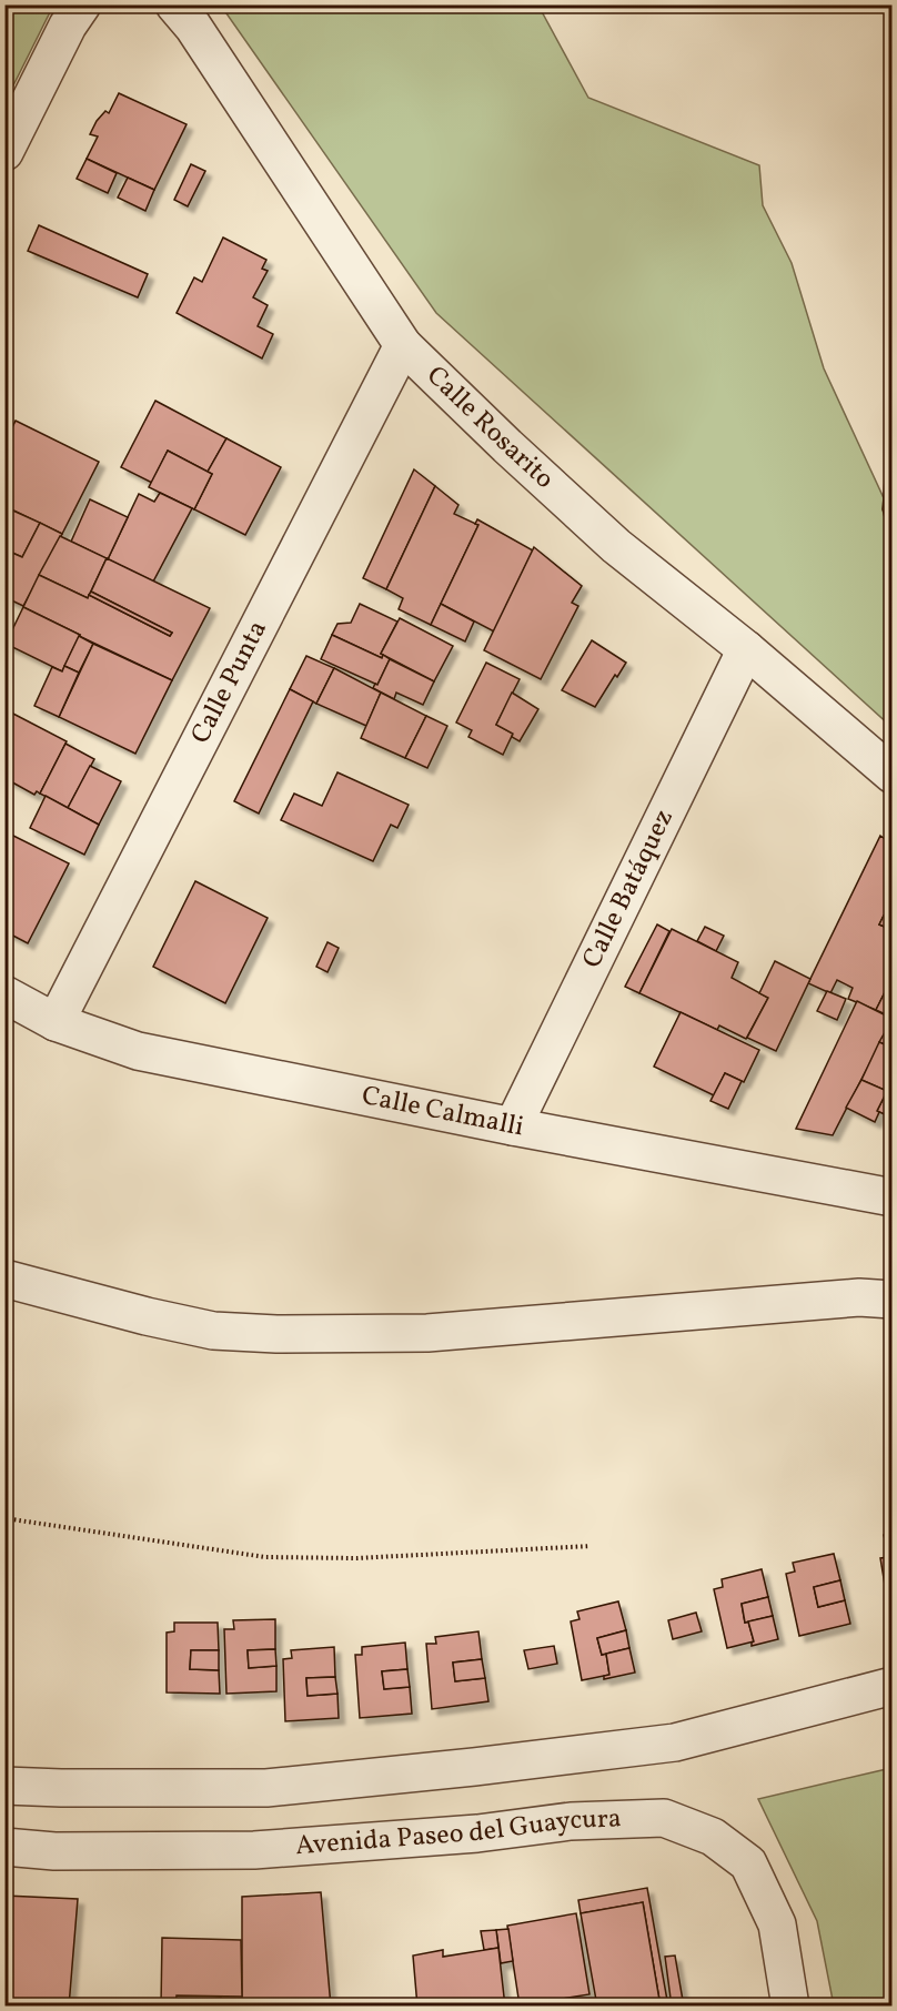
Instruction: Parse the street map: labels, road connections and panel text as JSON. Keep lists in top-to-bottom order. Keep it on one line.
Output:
{"streets":{"street":["Calle Rosarito","Calle Punta","Calle Batáquez","Calle Calmalli","Avenida Paseo del Guaycura"]},"crossings":[["Calle Rosarito","Calle Punta"],["Calle Rosarito","Calle Batáquez"],["Calle Punta","Calle Calmalli"],["Calle Batáquez","Calle Calmalli"]]}
